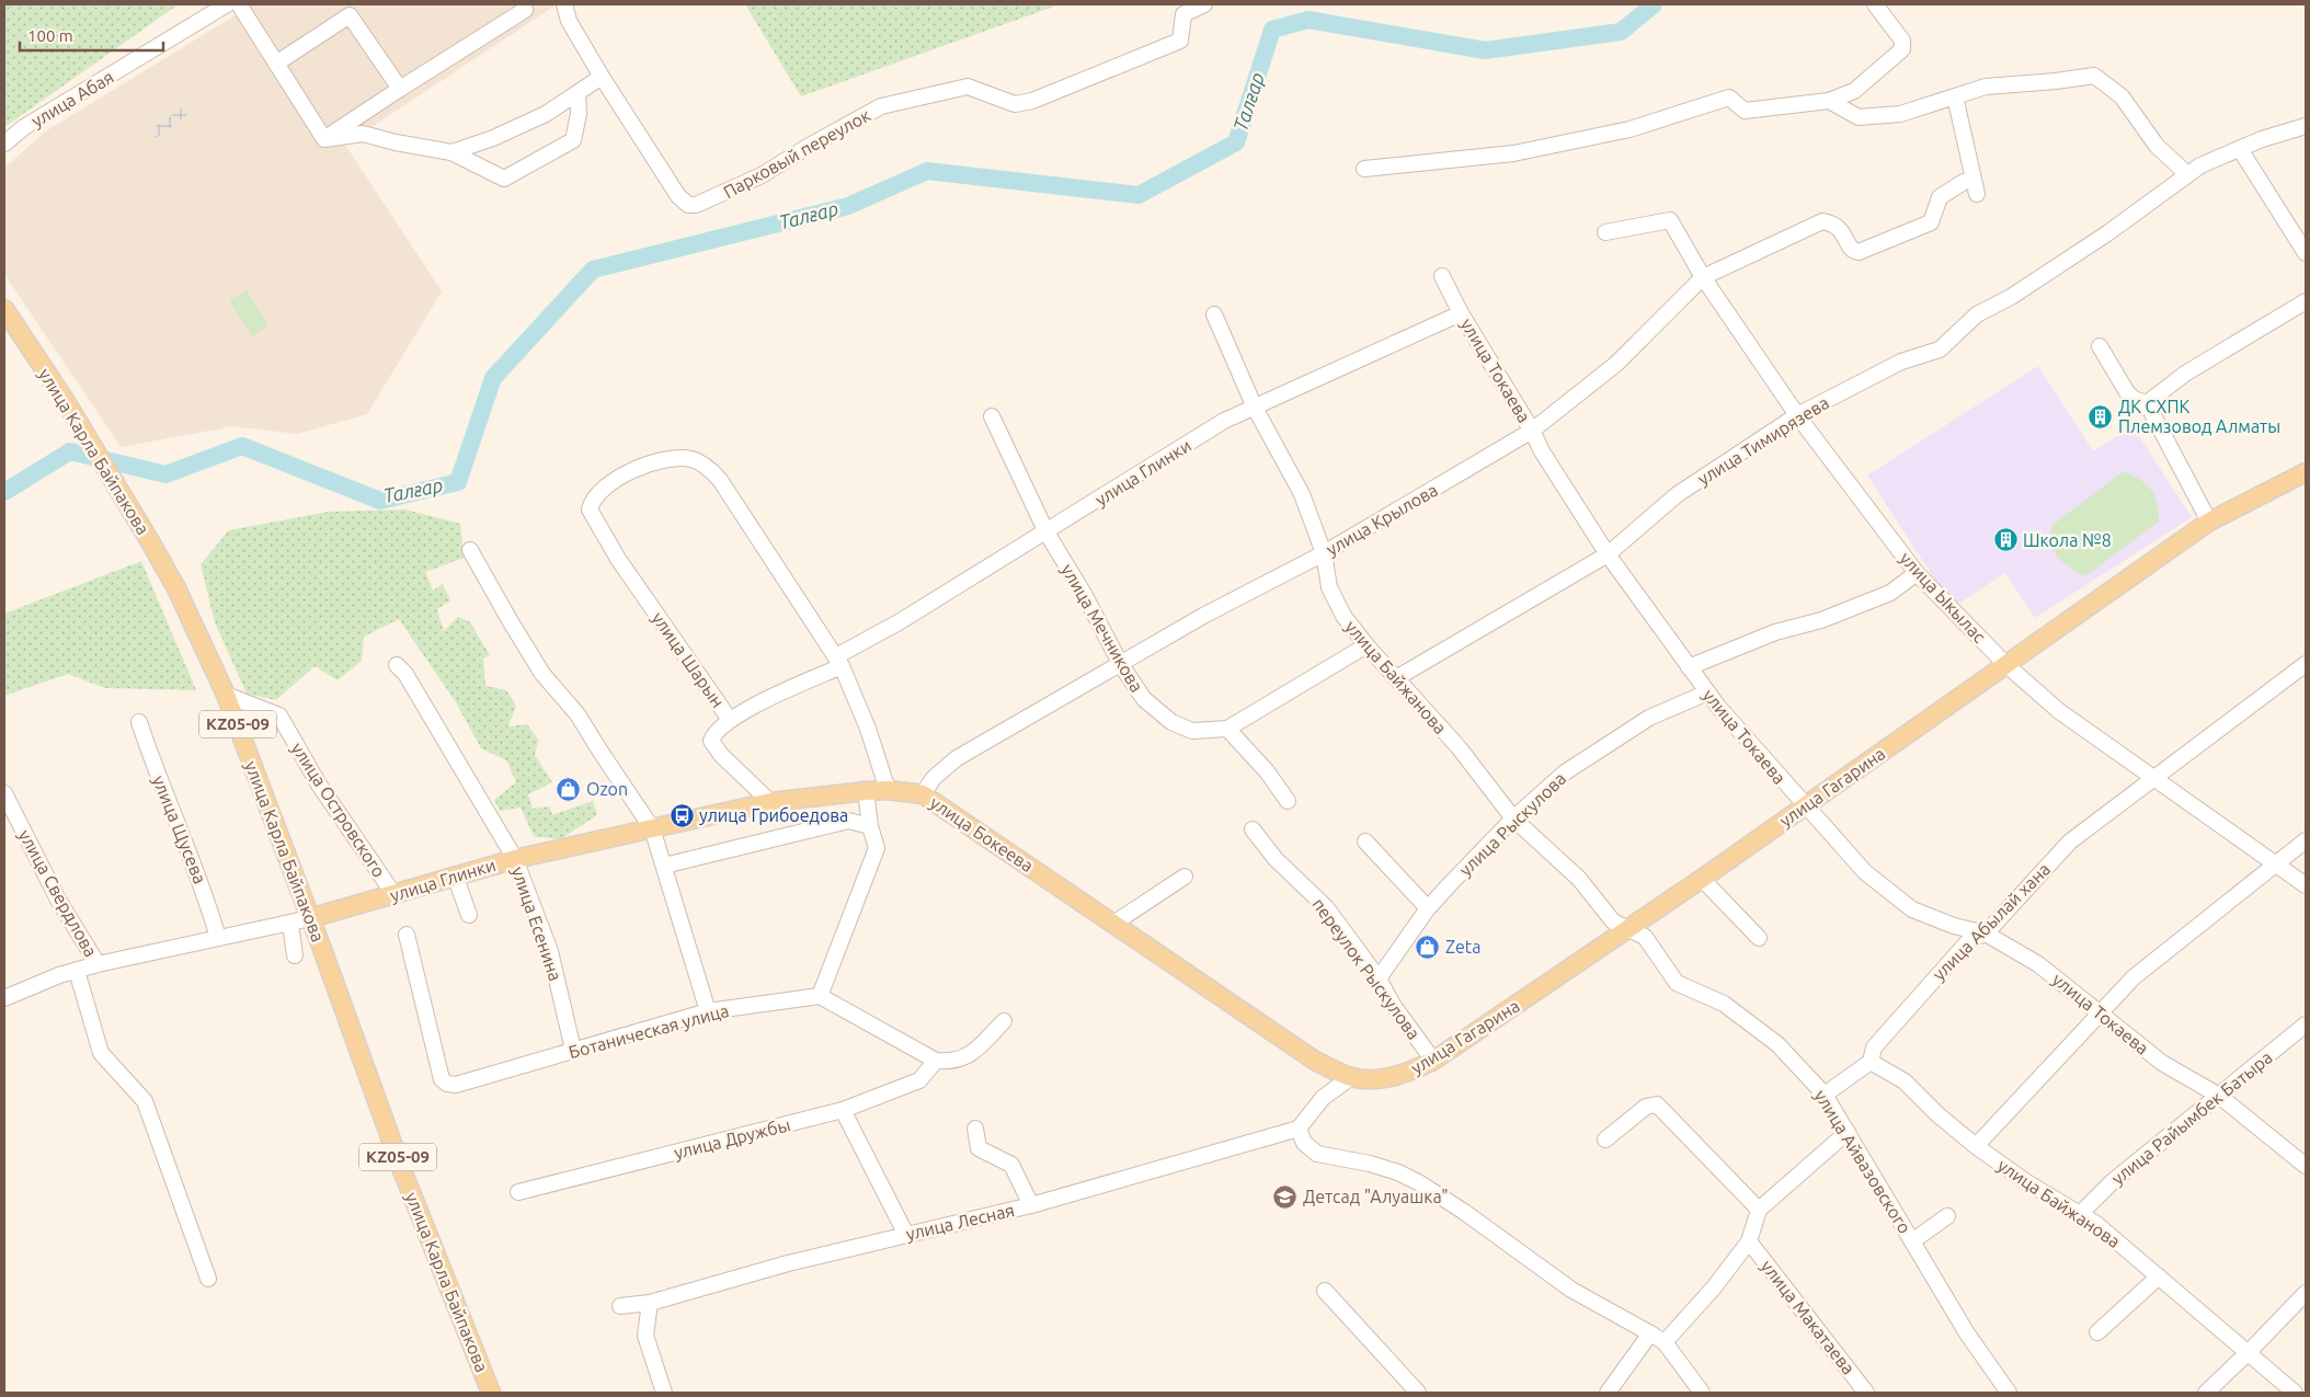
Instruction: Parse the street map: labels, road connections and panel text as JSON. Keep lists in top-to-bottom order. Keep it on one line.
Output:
{"streets":{"main road":["улица Карла Байпакова","улица Глинки","KZ05-09","улица Гагарина","улица Бокеева"],"street":["улица Абая","Парковый переулок","улица Токаева","улица Тимирязева","улица Крылова","улица Ыкылас","улица Мечникова","улица Шарын","улица Байжанова","улица Островского","улица Рыскулова","улица Щусева","улица Свердлова","улица Абылай хана","улица Есенина","переулок Рыскулова","Ботаническая улица","улица Райымбек Батыра","улица Дружбы","улица Айвазовского","улица Лесная","улица Макатаева"]},"crossings":[["улица Токаева","улица Тимирязева"],["улица Токаева","улица Глинки"],["улица Токаева","улица Крылова"],["улица Токаева","улица Гагарина"],["улица Токаева","улица Рыскулова"],["улица Токаева","улица Абылай хана"],["улица Токаева","улица Райымбек Батыра"],["улица Тимирязева","улица Ыкылас"],["улица Тимирязева","улица Байжанова"],["улица Карла Байпакова","улица Глинки"],["улица Карла Байпакова","улица Островского"],["улица Глинки","улица Мечникова"],["улица Глинки","улица Шарын"],["улица Глинки","улица Байжанова"],["улица Глинки","улица Островского"],["улица Глинки","улица Щусева"],["улица Глинки","улица Бокеева"],["улица Глинки","улица Свердлова"],["улица Глинки","улица Есенина"],["улица Крылова","улица Ыкылас"],["улица Крылова","улица Мечникова"],["улица Крылова","улица Байжанова"],["улица Крылова","улица Бокеева"],["улица Ыкылас","улица Гагарина"],["улица Ыкылас","улица Абылай хана"],["улица Мечникова","улица Байжанова"],["улица Байжанова","улица Гагарина"],["улица Байжанова","улица Рыскулова"],["улица Байжанова","улица Абылай хана"],["улица Байжанова","улица Райымбек Батыра"],["улица Байжанова","улица Айвазовского"],["улица Гагарина","улица Бокеева"],["улица Гагарина","переулок Рыскулова"],["улица Гагарина","улица Айвазовского"],["улица Рыскулова","переулок Рыскулова"],["улица Абылай хана","улица Айвазовского"],["улица Есенина","Ботаническая улица"]],"water":["Талғар"],"places":{"building":["ДК СХПК Племзовод Алматы","Школа №8"],"shop":["Ozon","Zeta"],"bus stop":["улица Грибоедова"],"school or university":["Детсад \"Алуашка\""]},"scale_bar":"100 m"}
